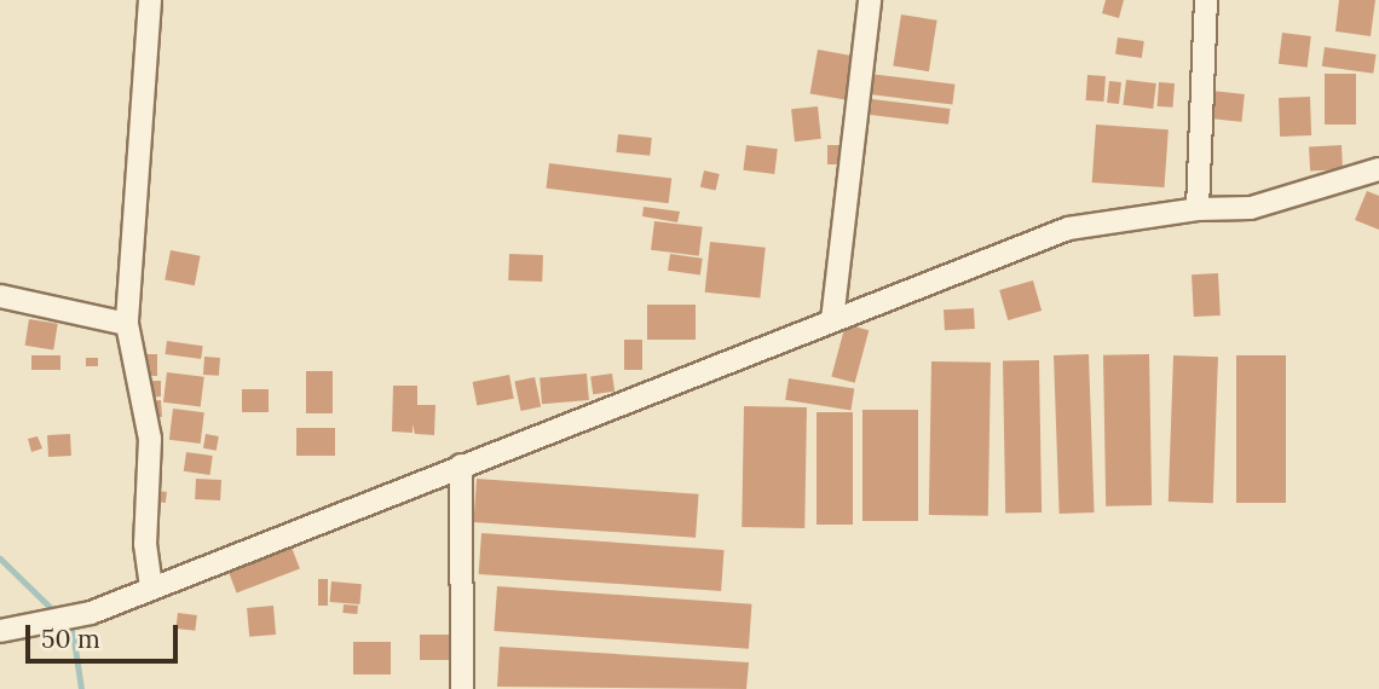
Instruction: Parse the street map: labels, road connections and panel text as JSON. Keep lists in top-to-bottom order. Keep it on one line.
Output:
{"scale_bar":"50 m"}
